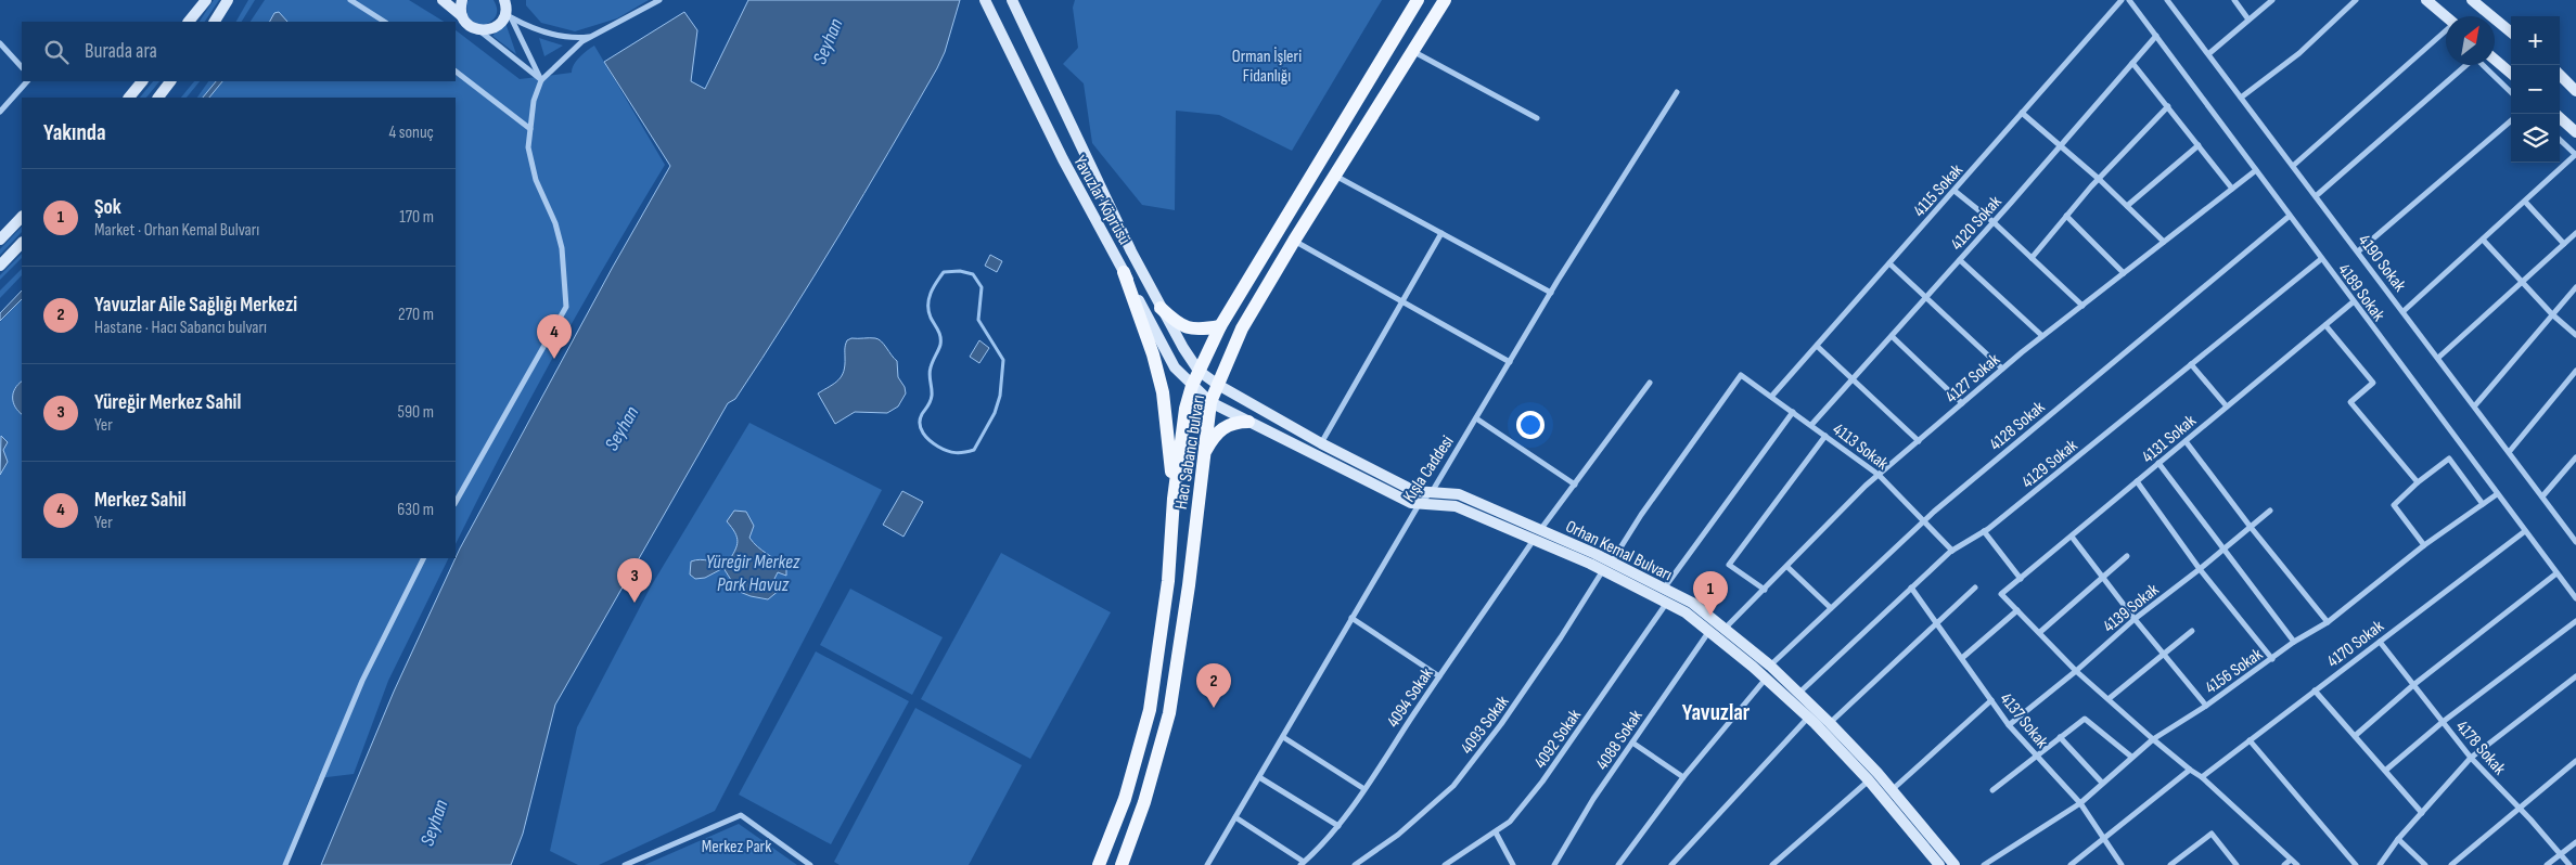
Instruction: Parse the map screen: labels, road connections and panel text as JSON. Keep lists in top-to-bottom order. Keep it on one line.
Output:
{"streets":{"main road":["Yavuzlar Köprüsü","Hacı Sabancı bulvarı","Orhan Kemal Bulvarı"],"street":["4115 Sokak","4120 Sokak","4190 Sokak","4189 Sokak","4127 Sokak","4128 Sokak","4131 Sokak","4113 Sokak","4129 Sokak","Kışla Caddesi","4139 Sokak","4170 Sokak","4156 Sokak","4094 Sokak","4137 Sokak","4093 Sokak","4092 Sokak","4088 Sokak","4178 Sokak"]},"crossings":[["4115 Sokak","4113 Sokak"],["Yavuzlar Köprüsü","Hacı Sabancı bulvarı"],["Yavuzlar Köprüsü","Orhan Kemal Bulvarı"],["4120 Sokak","4189 Sokak"],["4120 Sokak","4113 Sokak"],["4189 Sokak","4127 Sokak"],["4189 Sokak","4128 Sokak"],["4189 Sokak","4131 Sokak"],["4189 Sokak","4129 Sokak"],["4189 Sokak","4170 Sokak"],["4189 Sokak","4156 Sokak"],["4127 Sokak","4113 Sokak"],["4127 Sokak","Orhan Kemal Bulvarı"],["4128 Sokak","4113 Sokak"],["4128 Sokak","Orhan Kemal Bulvarı"],["4113 Sokak","4129 Sokak"],["4113 Sokak","Orhan Kemal Bulvarı"],["Hacı Sabancı bulvarı","Orhan Kemal Bulvarı"],["4129 Sokak","Orhan Kemal Bulvarı"],["4129 Sokak","4137 Sokak"],["Kışla Caddesi","Orhan Kemal Bulvarı"],["Orhan Kemal Bulvarı","4094 Sokak"],["Orhan Kemal Bulvarı","4093 Sokak"],["Orhan Kemal Bulvarı","4092 Sokak"],["Orhan Kemal Bulvarı","4088 Sokak"],["4139 Sokak","4137 Sokak"],["4170 Sokak","4178 Sokak"],["4156 Sokak","4137 Sokak"]],"districts":["Yavuzlar"],"water":["Seyhan","Yüreğir Merkez Park Havuz"],"parks":["Orman İşleri Fidanlığı","Merkez Park"],"north":"top right","page":{"map_buttons":["+","−"],"search":"Burada ara","heading":["Yakında","4 sonuç"],"list":[{"mark":"1","name":"Şok","note":"Market · Orhan Kemal Bulvarı","value":"170 m"},{"mark":"2","name":"Yavuzlar Aile Sağlığı Merkezi","note":"Hastane · Hacı Sabancı bulvarı","value":"270 m"},{"mark":"3","name":"Yüreğir Merkez Sahil","note":"Yer","value":"590 m"},{"mark":"4","name":"Merkez Sahil","note":"Yer","value":"630 m"}],"pins":["4","3","1","2"]}}
